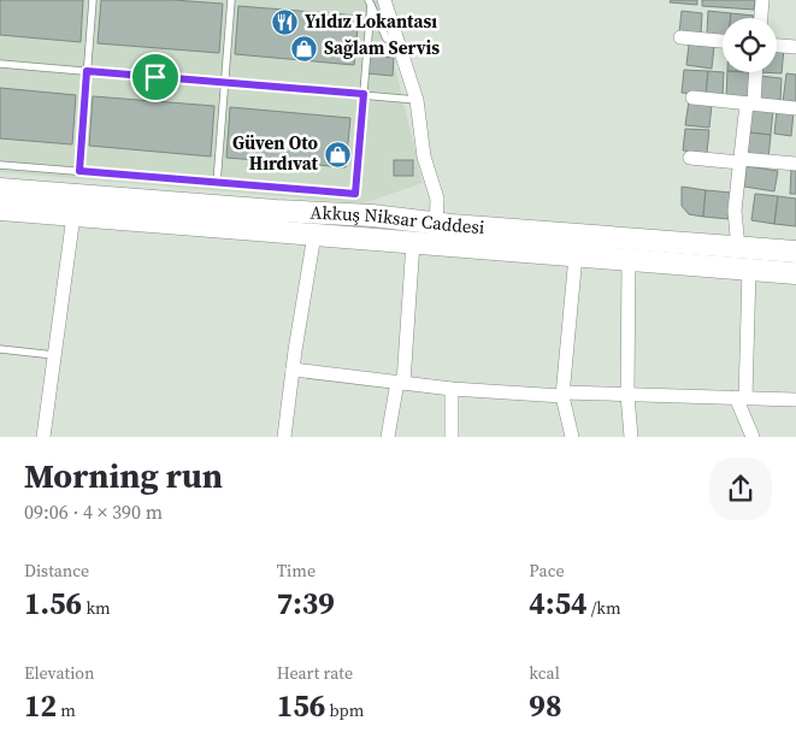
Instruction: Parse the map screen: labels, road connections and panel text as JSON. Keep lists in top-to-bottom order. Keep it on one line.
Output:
{"streets":{"main road":["Akkuş Niksar Caddesi"]},"places":{"restaurant":["Yıldız Lokantası"],"shop":["Sağlam Servis","Güven Oto Hırdıvat"]},"page":{"heading":["Morning run","09:06 · 4 × 390 m"],"stats":[["Distance","1.56 km"],["Time","7:39"],["Pace","4:54 /km"],["Elevation","12 m"],["Heart rate","156 bpm"],["kcal","98"]]}}
